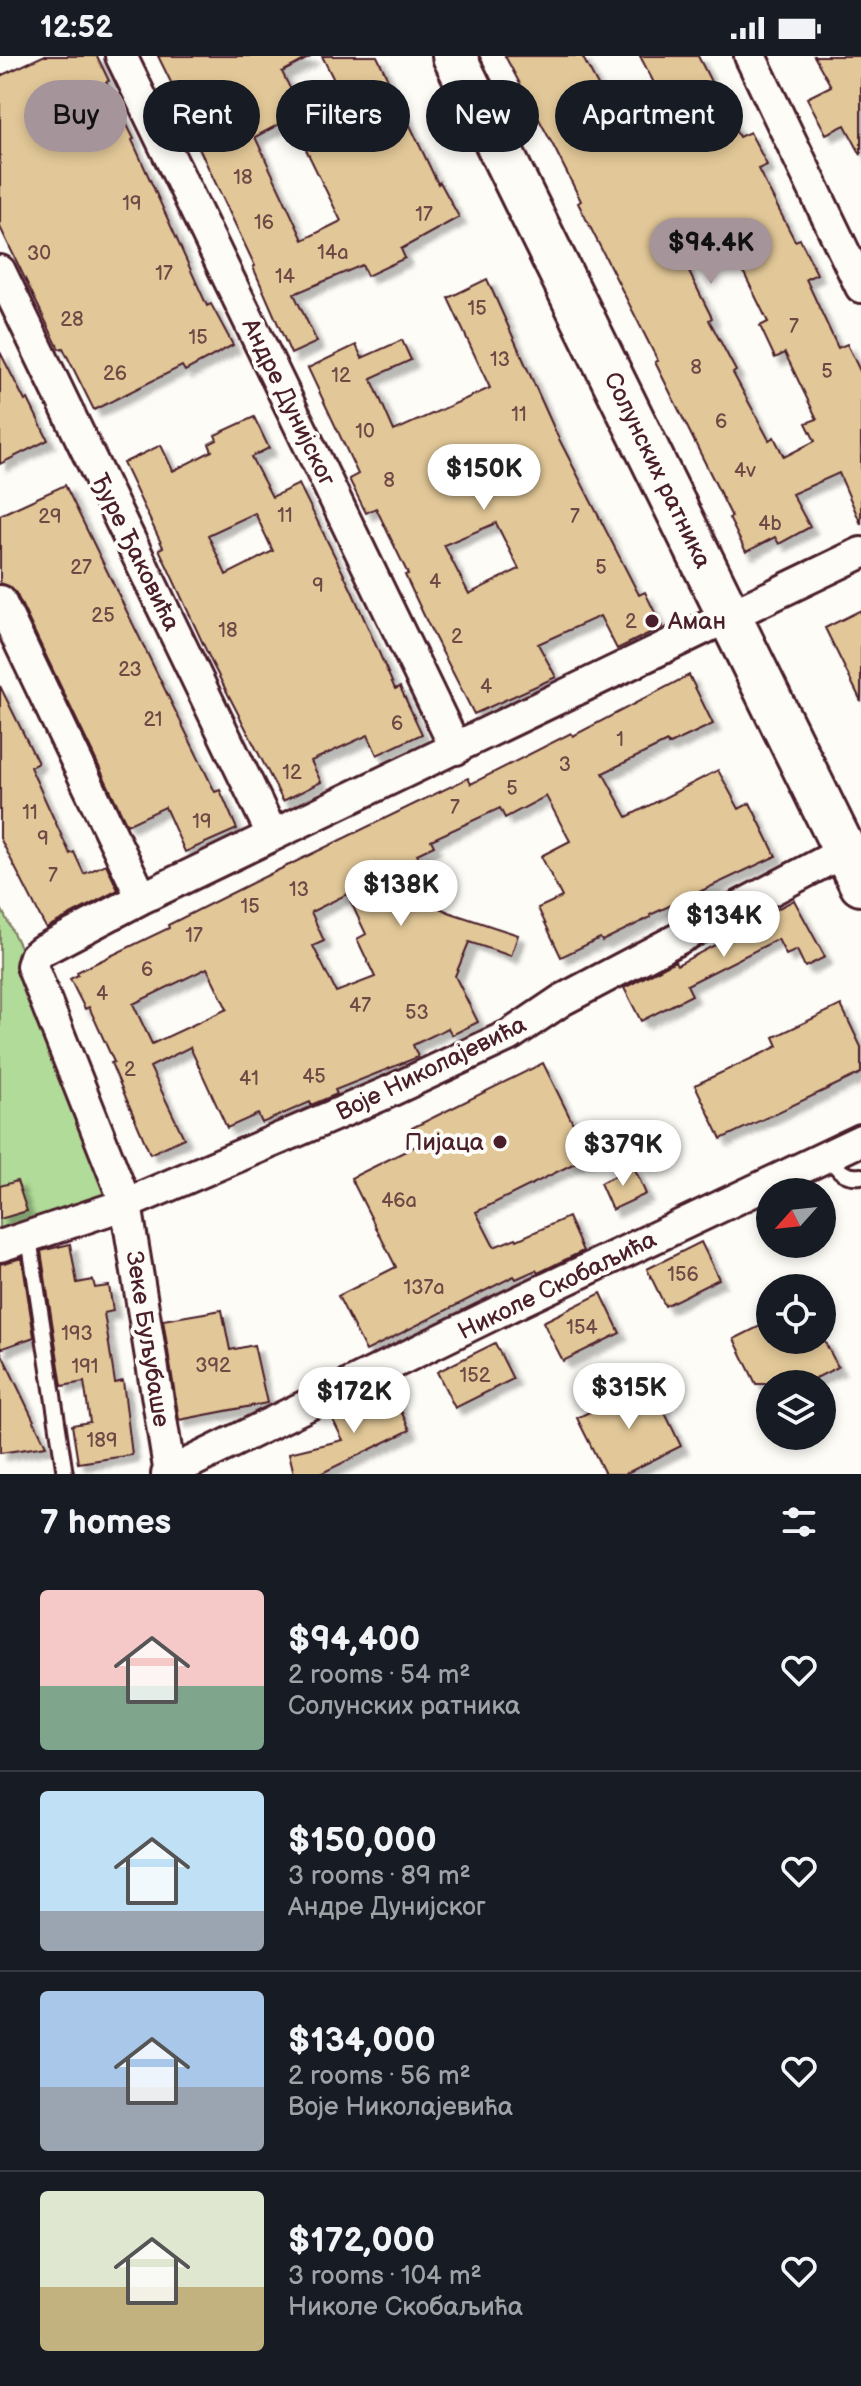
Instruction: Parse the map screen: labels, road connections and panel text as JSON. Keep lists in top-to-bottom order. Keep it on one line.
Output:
{"streets":{"main road":["Солунских ратника"],"street":["Андре Дунијског","Ђуре Ђаковића","Воје Николајевића","Николе Скобаљића","Зеке Буљубаше"]},"crossings":[["Солунских ратника","Воје Николајевића"],["Воје Николајевића","Зеке Буљубаше"],["Николе Скобаљића","Зеке Буљубаше"]],"places":["Аман","Пијаца"],"house_numbers":["18","19","17","16","14a","30","17","14","15","28","7","15","13","8","5","26","12","11","6","10","4v","8","11","29","7","4b","27","5","4","9","25","2","18","2","23","4","21","6","1","3","12","5","7","11","19","9","7","13","15","17","6","4","47","53","2","45","41","46a","156","137a","154","193","392","191","152","189"],"north":"bottom left","page":{"status":"12:52","chip":["Buy","Rent","Filters","New","Apartment"],"price":["$94.4K","$150K","$138K","$134K","$379K","$315K","$172K"],"heading":"7 homes","list":[{"name":"$94,400","note":"2 rooms · 54 m² · Солунских ратника"},{"name":"$150,000","note":"3 rooms · 89 m² · Андре Дунијског"},{"name":"$134,000","note":"2 rooms · 56 m² · Воје Николајевића"},{"name":"$172,000","note":"3 rooms · 104 m² · Николе Скобаљића"}]}}
